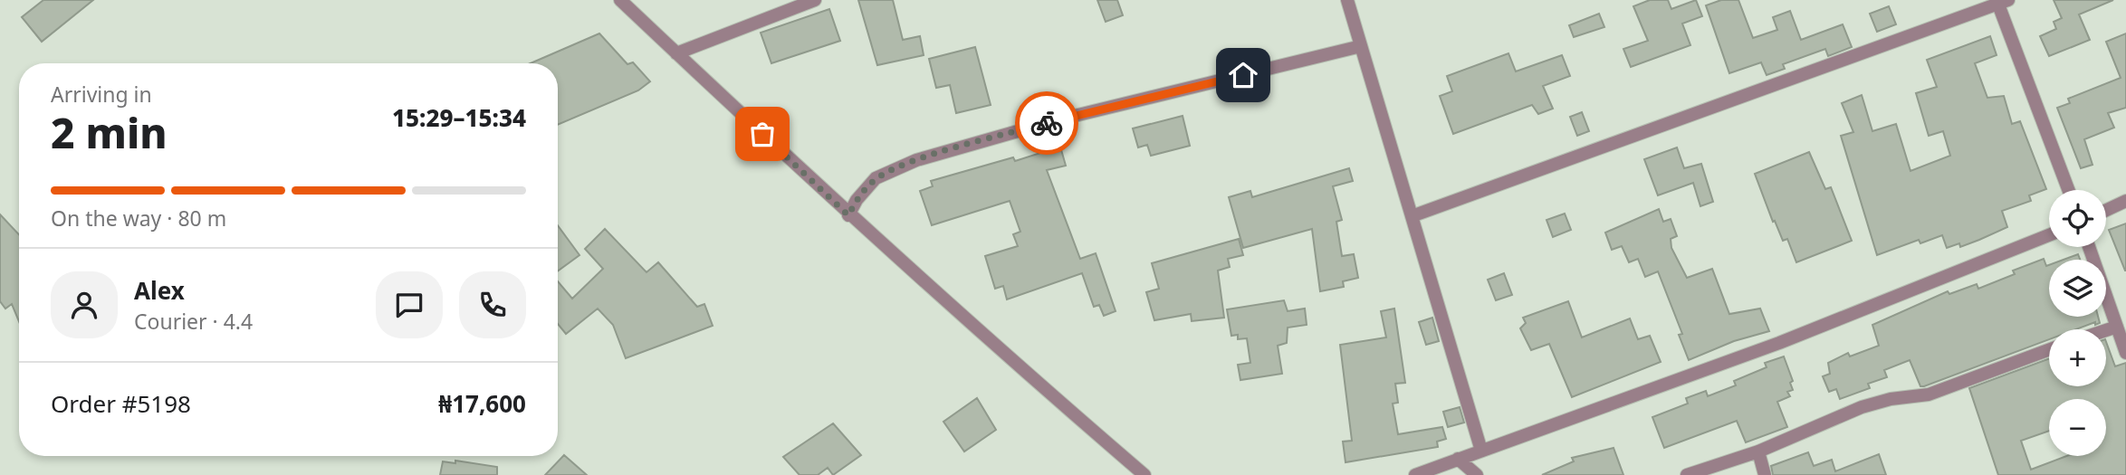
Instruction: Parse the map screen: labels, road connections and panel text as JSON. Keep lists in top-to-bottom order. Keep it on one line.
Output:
{"page":{"heading":["2 min","Arriving in","15:29–15:34"],"panel":["Alex","Courier · 4.4","Order #5198","₦17,600"],"bar":"On the way · 80 m","map_buttons":["+","−"]}}
